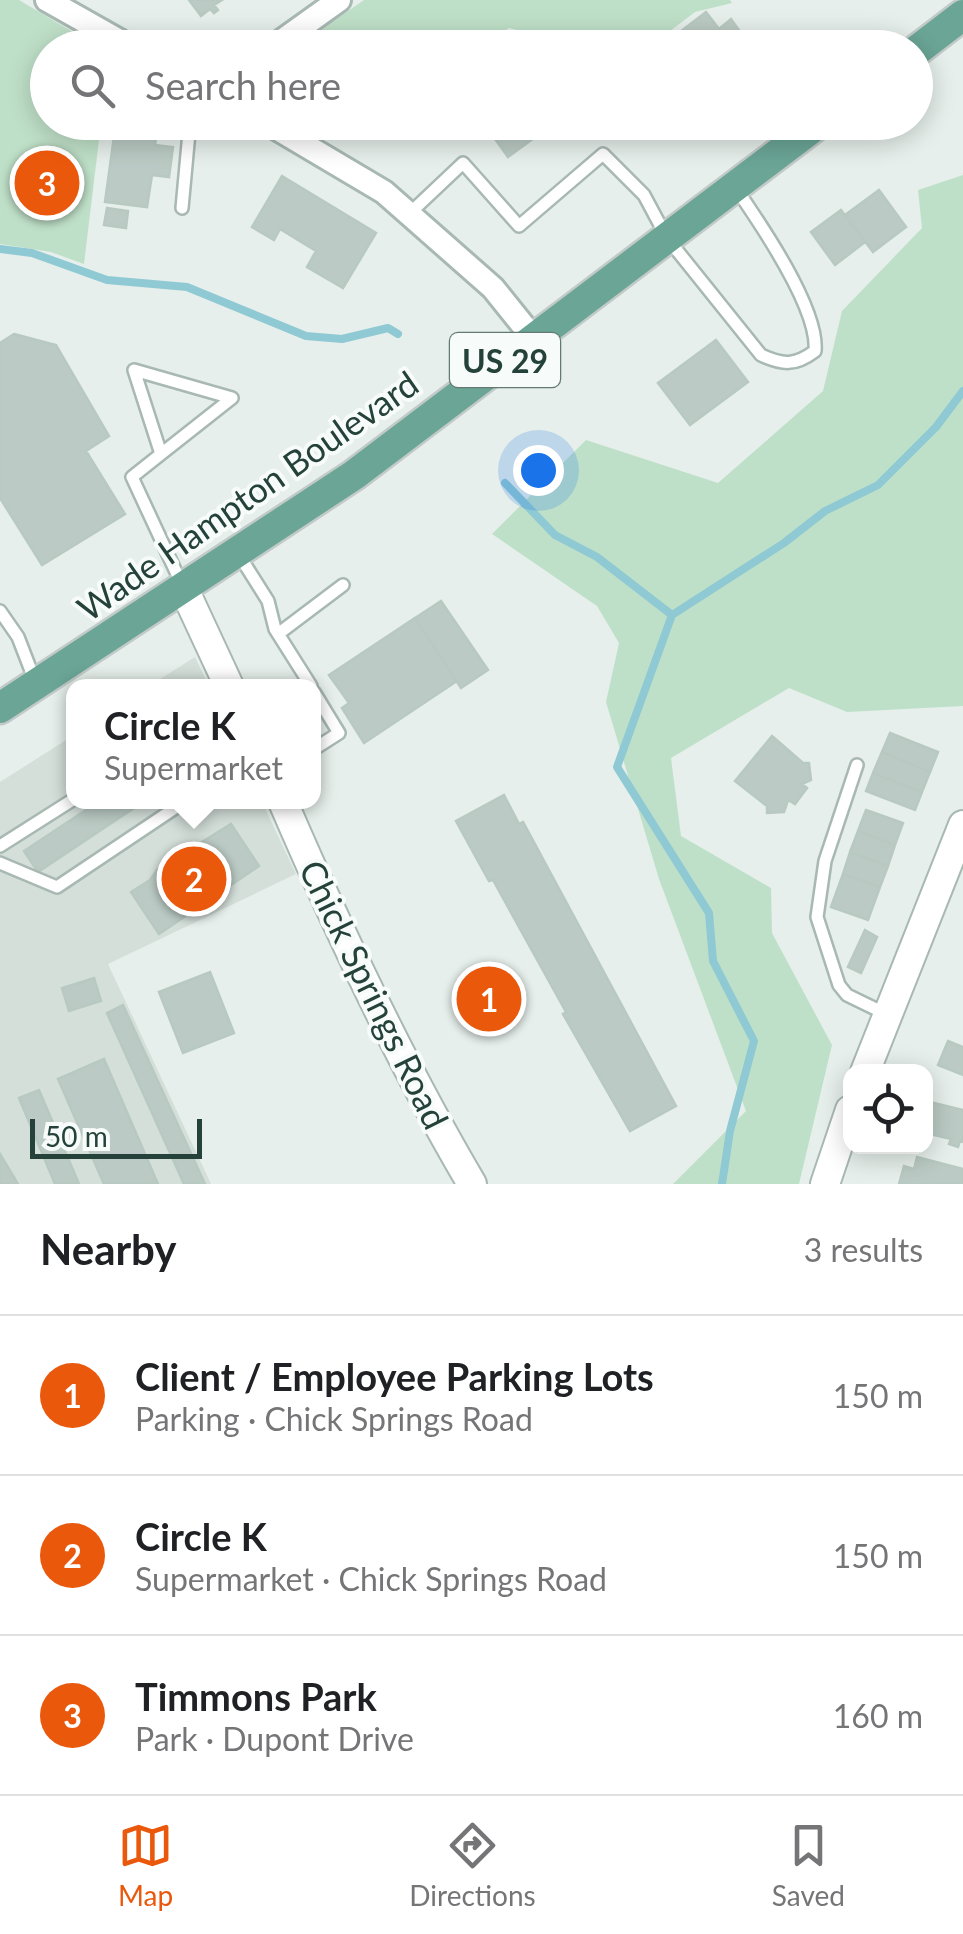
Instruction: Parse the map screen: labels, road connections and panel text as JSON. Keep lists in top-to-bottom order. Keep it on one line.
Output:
{"streets":{"main road":["US 29","Wade Hampton Boulevard"],"street":["Chick Springs Road"]},"scale_bar":"50 m","page":{"search":"Search here","pins":["3","2","1"],"popup":["Circle K","Supermarket"],"scale":"50 m","heading":["Nearby","3 results"],"list":[{"mark":"1","name":"Client / Employee Parking Lots","note":"Parking · Chick Springs Road","value":"150 m"},{"mark":"2","name":"Circle K","note":"Supermarket · Chick Springs Road","value":"150 m"},{"mark":"3","name":"Timmons Park","note":"Park · Dupont Drive","value":"160 m"}],"nav":["Map","Directions","Saved"]}}
